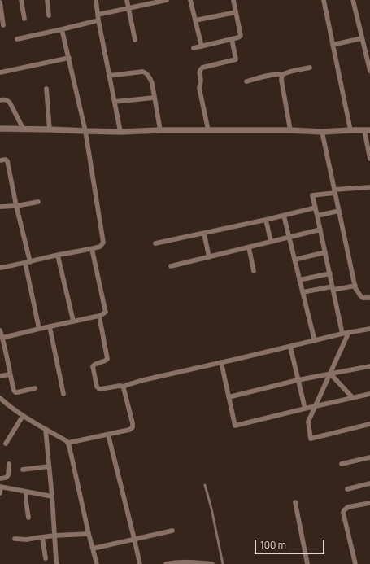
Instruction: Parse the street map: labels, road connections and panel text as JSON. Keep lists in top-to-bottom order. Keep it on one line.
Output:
{"scale_bar":"100 m"}
